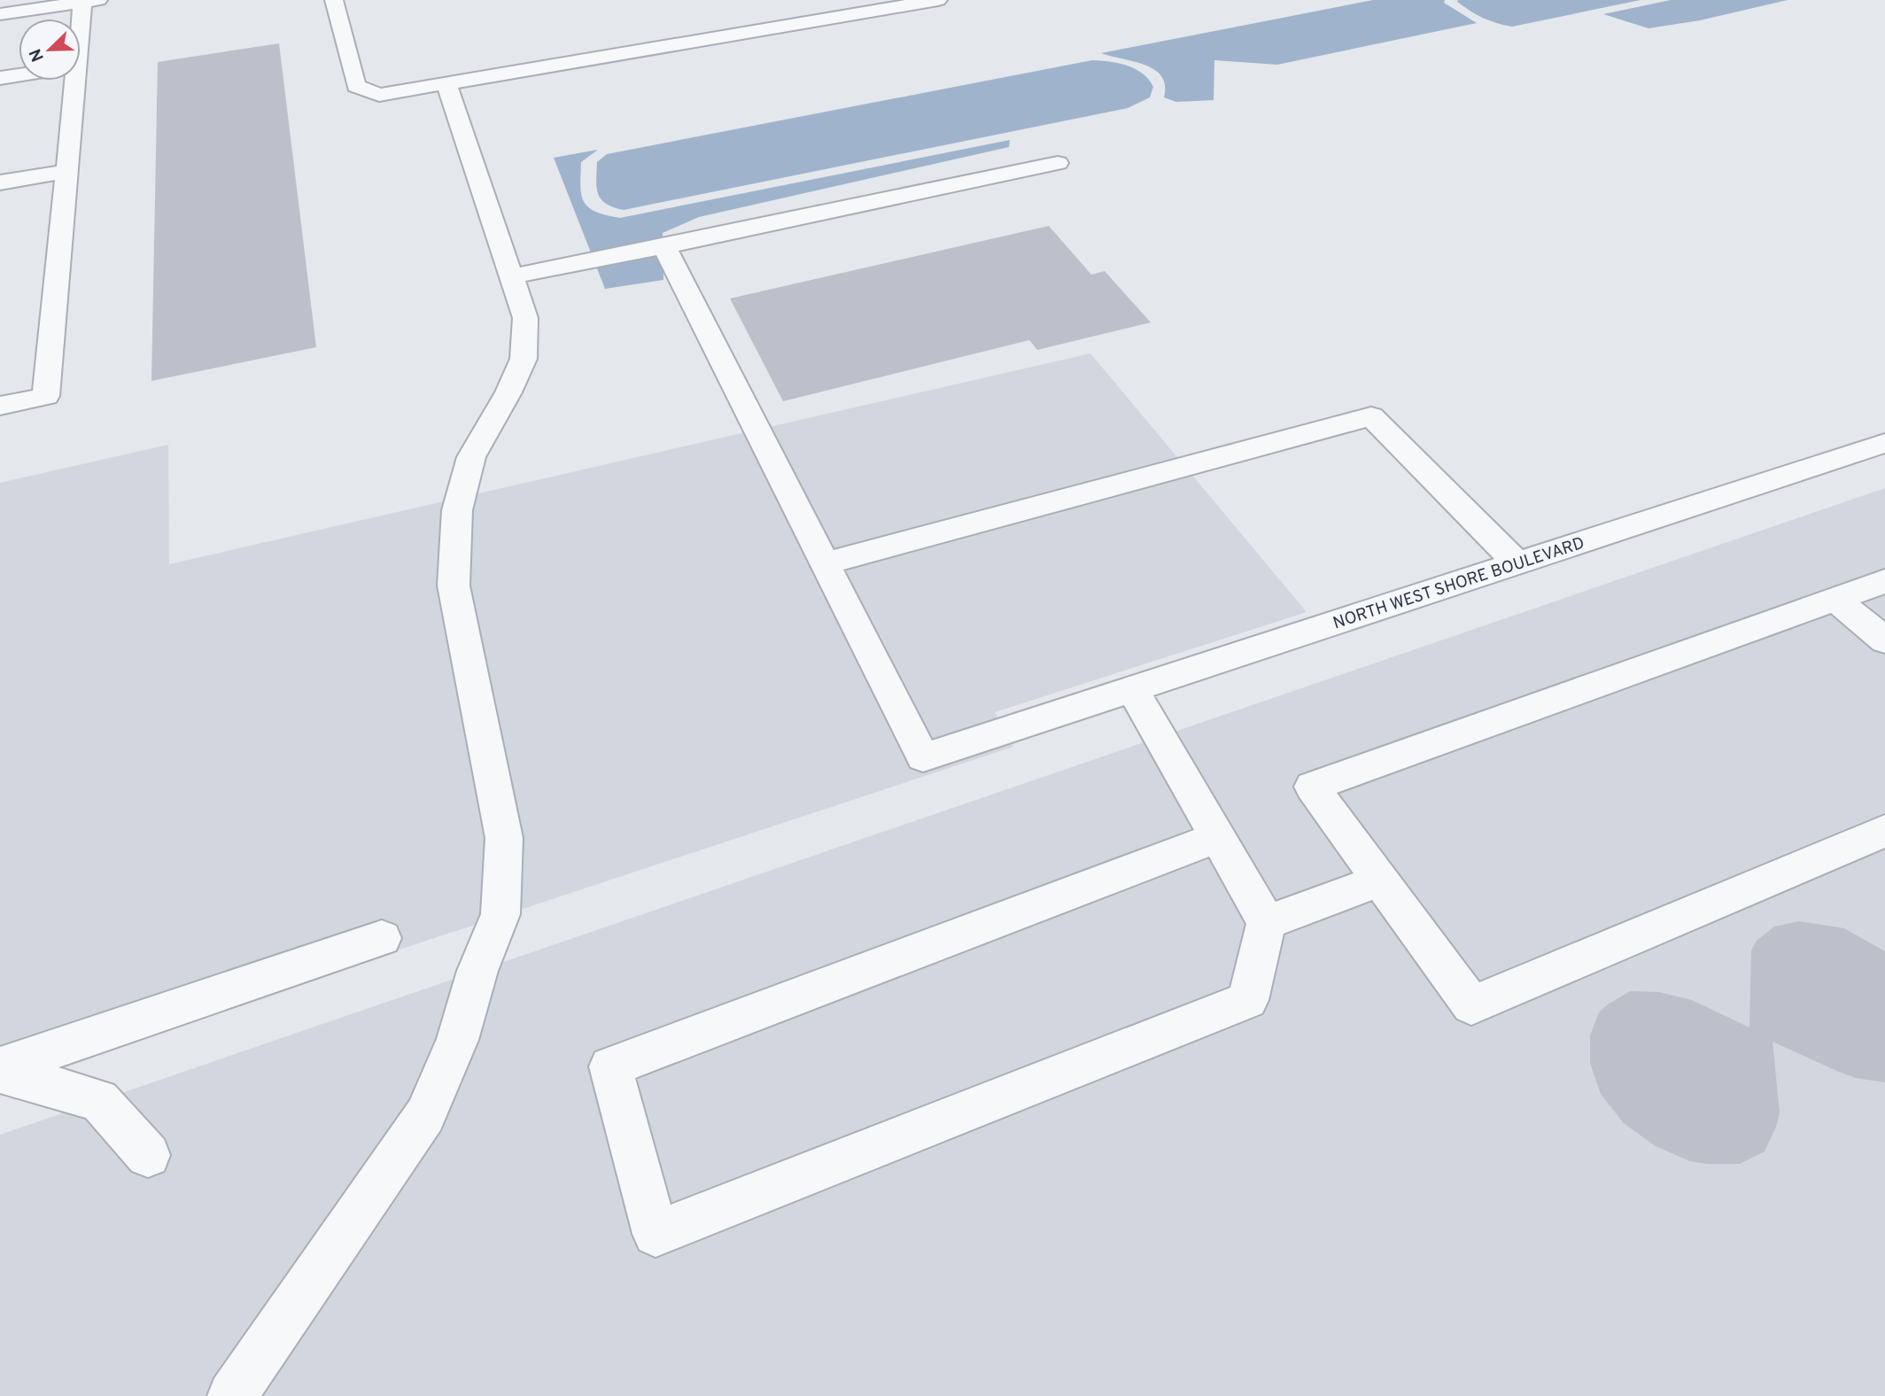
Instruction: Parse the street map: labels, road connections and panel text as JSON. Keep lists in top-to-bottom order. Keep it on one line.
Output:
{"streets":{"street":["NORTH WEST SHORE BOULEVARD"]},"north":"bottom left"}
